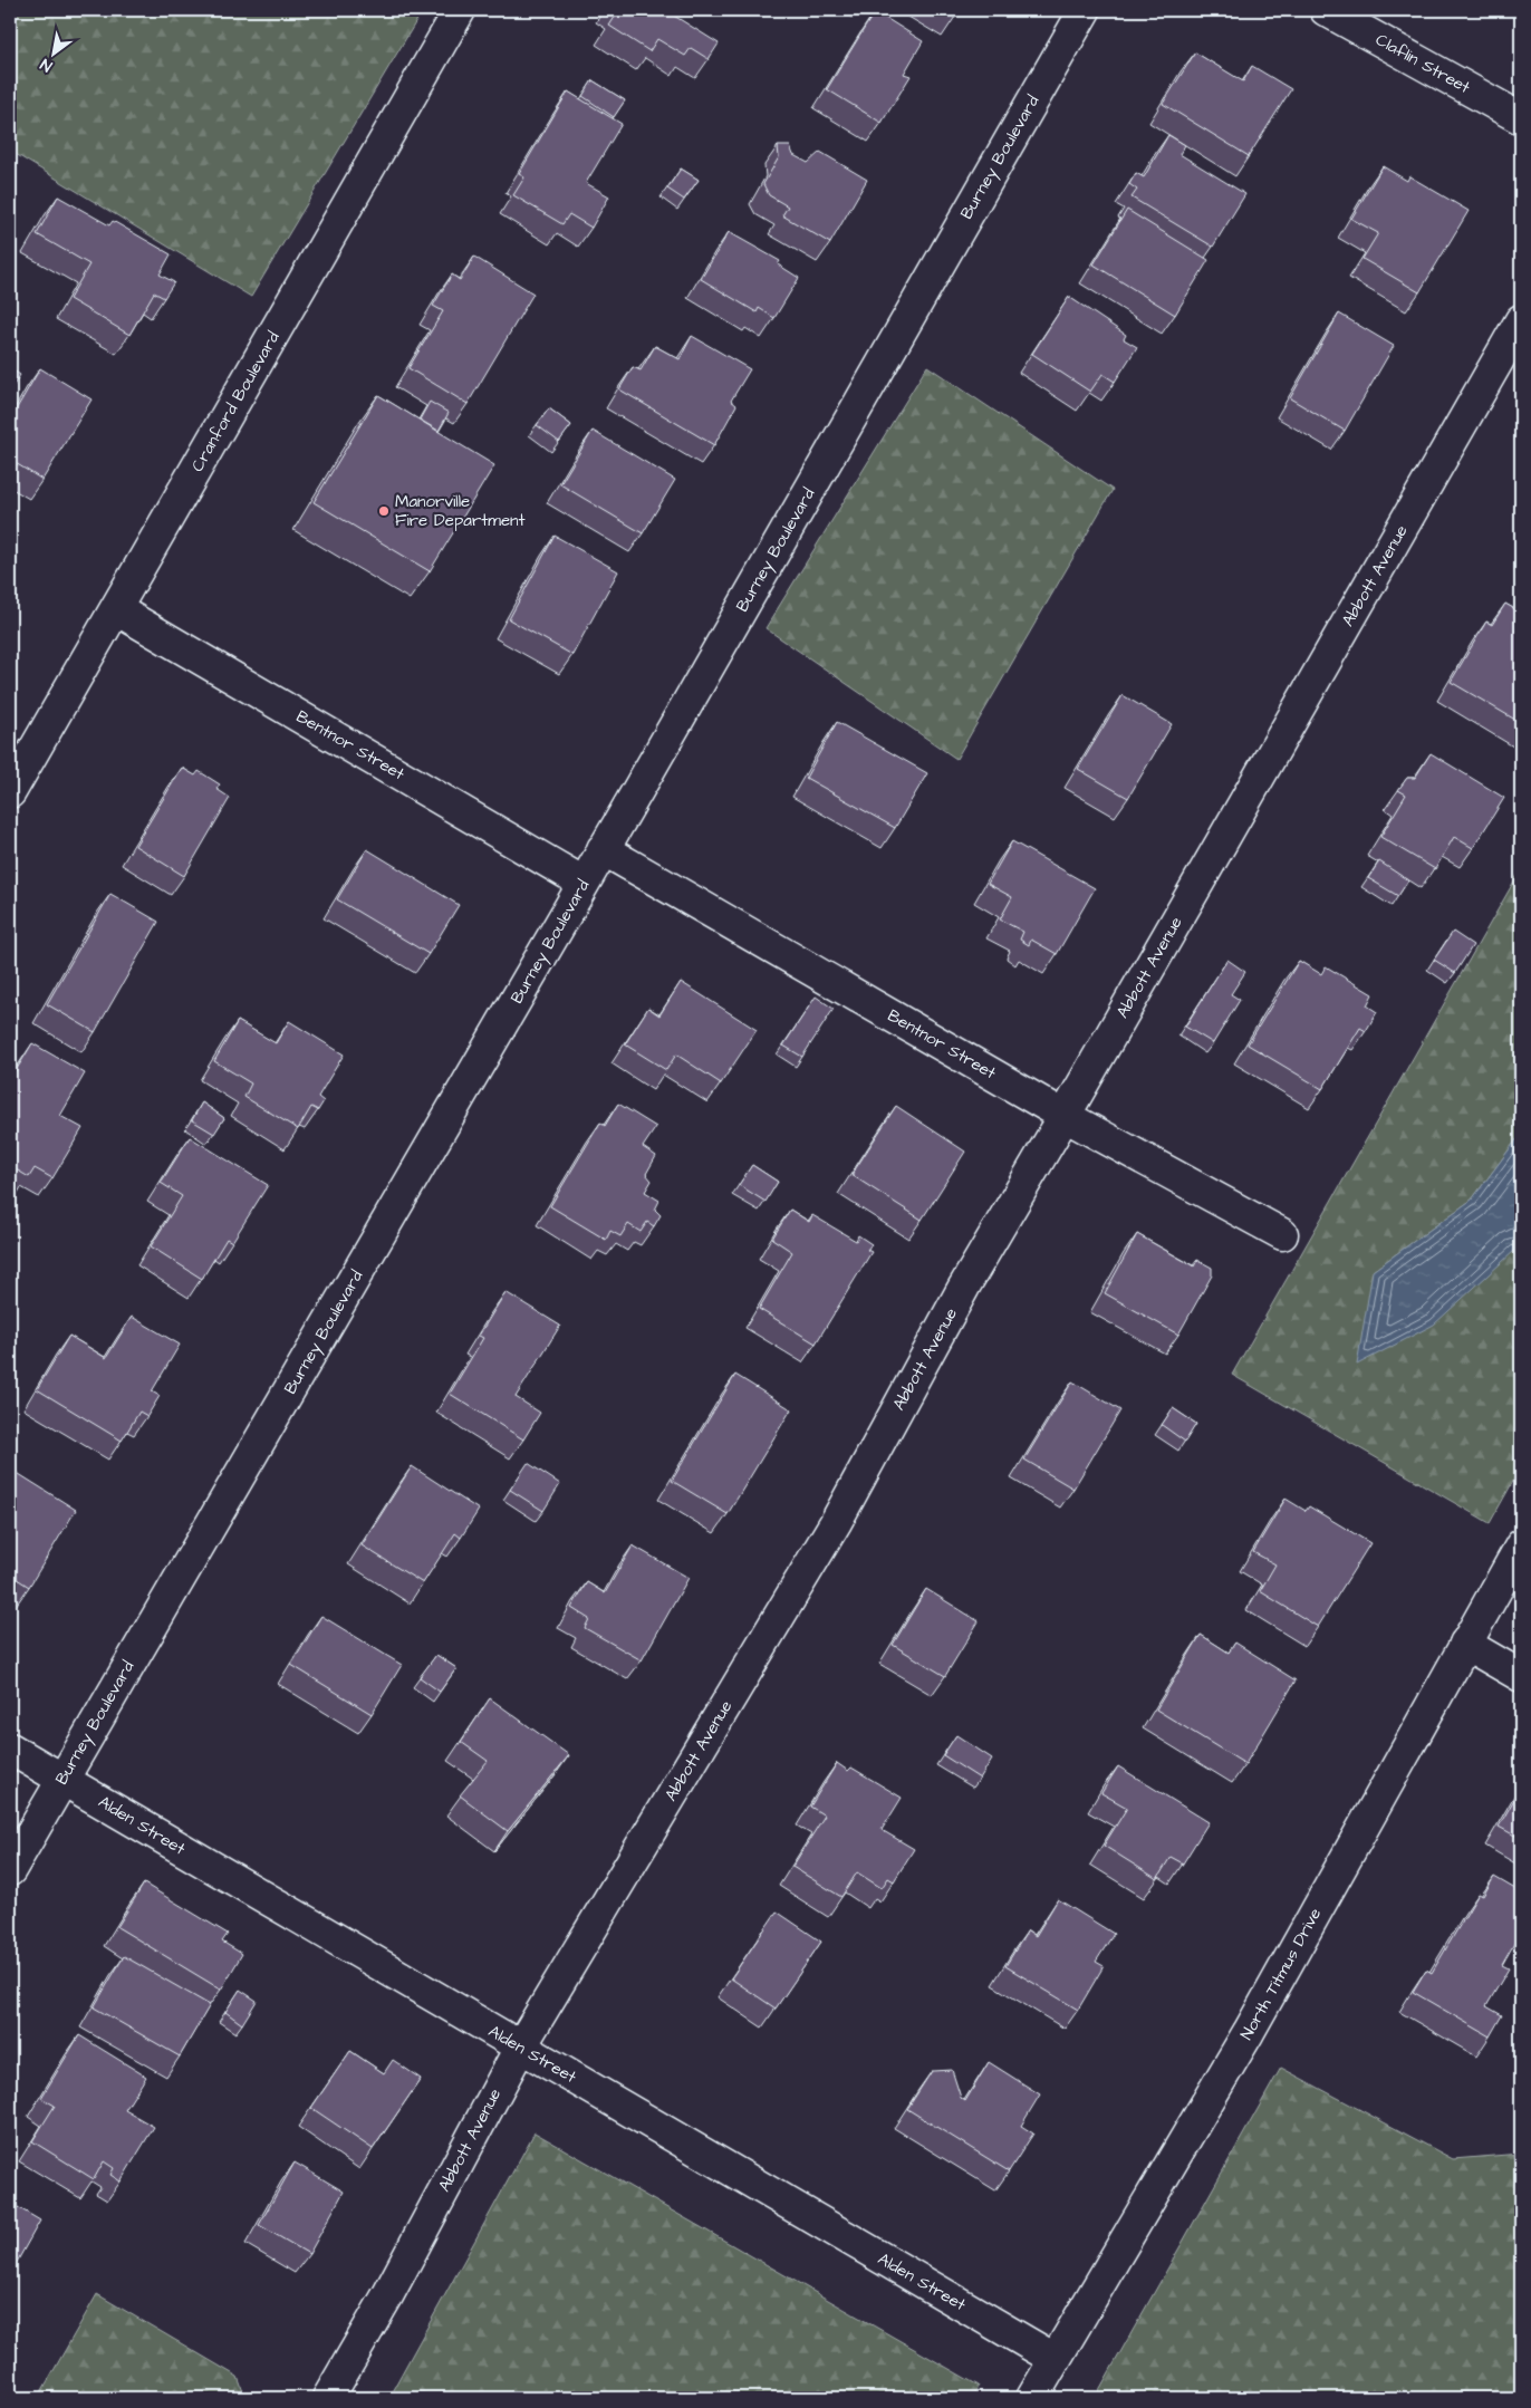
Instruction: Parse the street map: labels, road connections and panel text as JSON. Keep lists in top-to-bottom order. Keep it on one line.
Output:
{"streets":{"street":["Claflin Street","Burney Boulevard","Cranford Boulevard","Abbott Avenue","Bentnor Street","Alden Street","North Titmus Drive"]},"crossings":[["Burney Boulevard","Bentnor Street"],["Burney Boulevard","Alden Street"],["Cranford Boulevard","Bentnor Street"],["Abbott Avenue","Bentnor Street"],["Abbott Avenue","Alden Street"],["Alden Street","North Titmus Drive"]],"places":["Manorville Fire Department"],"north":"bottom left"}
